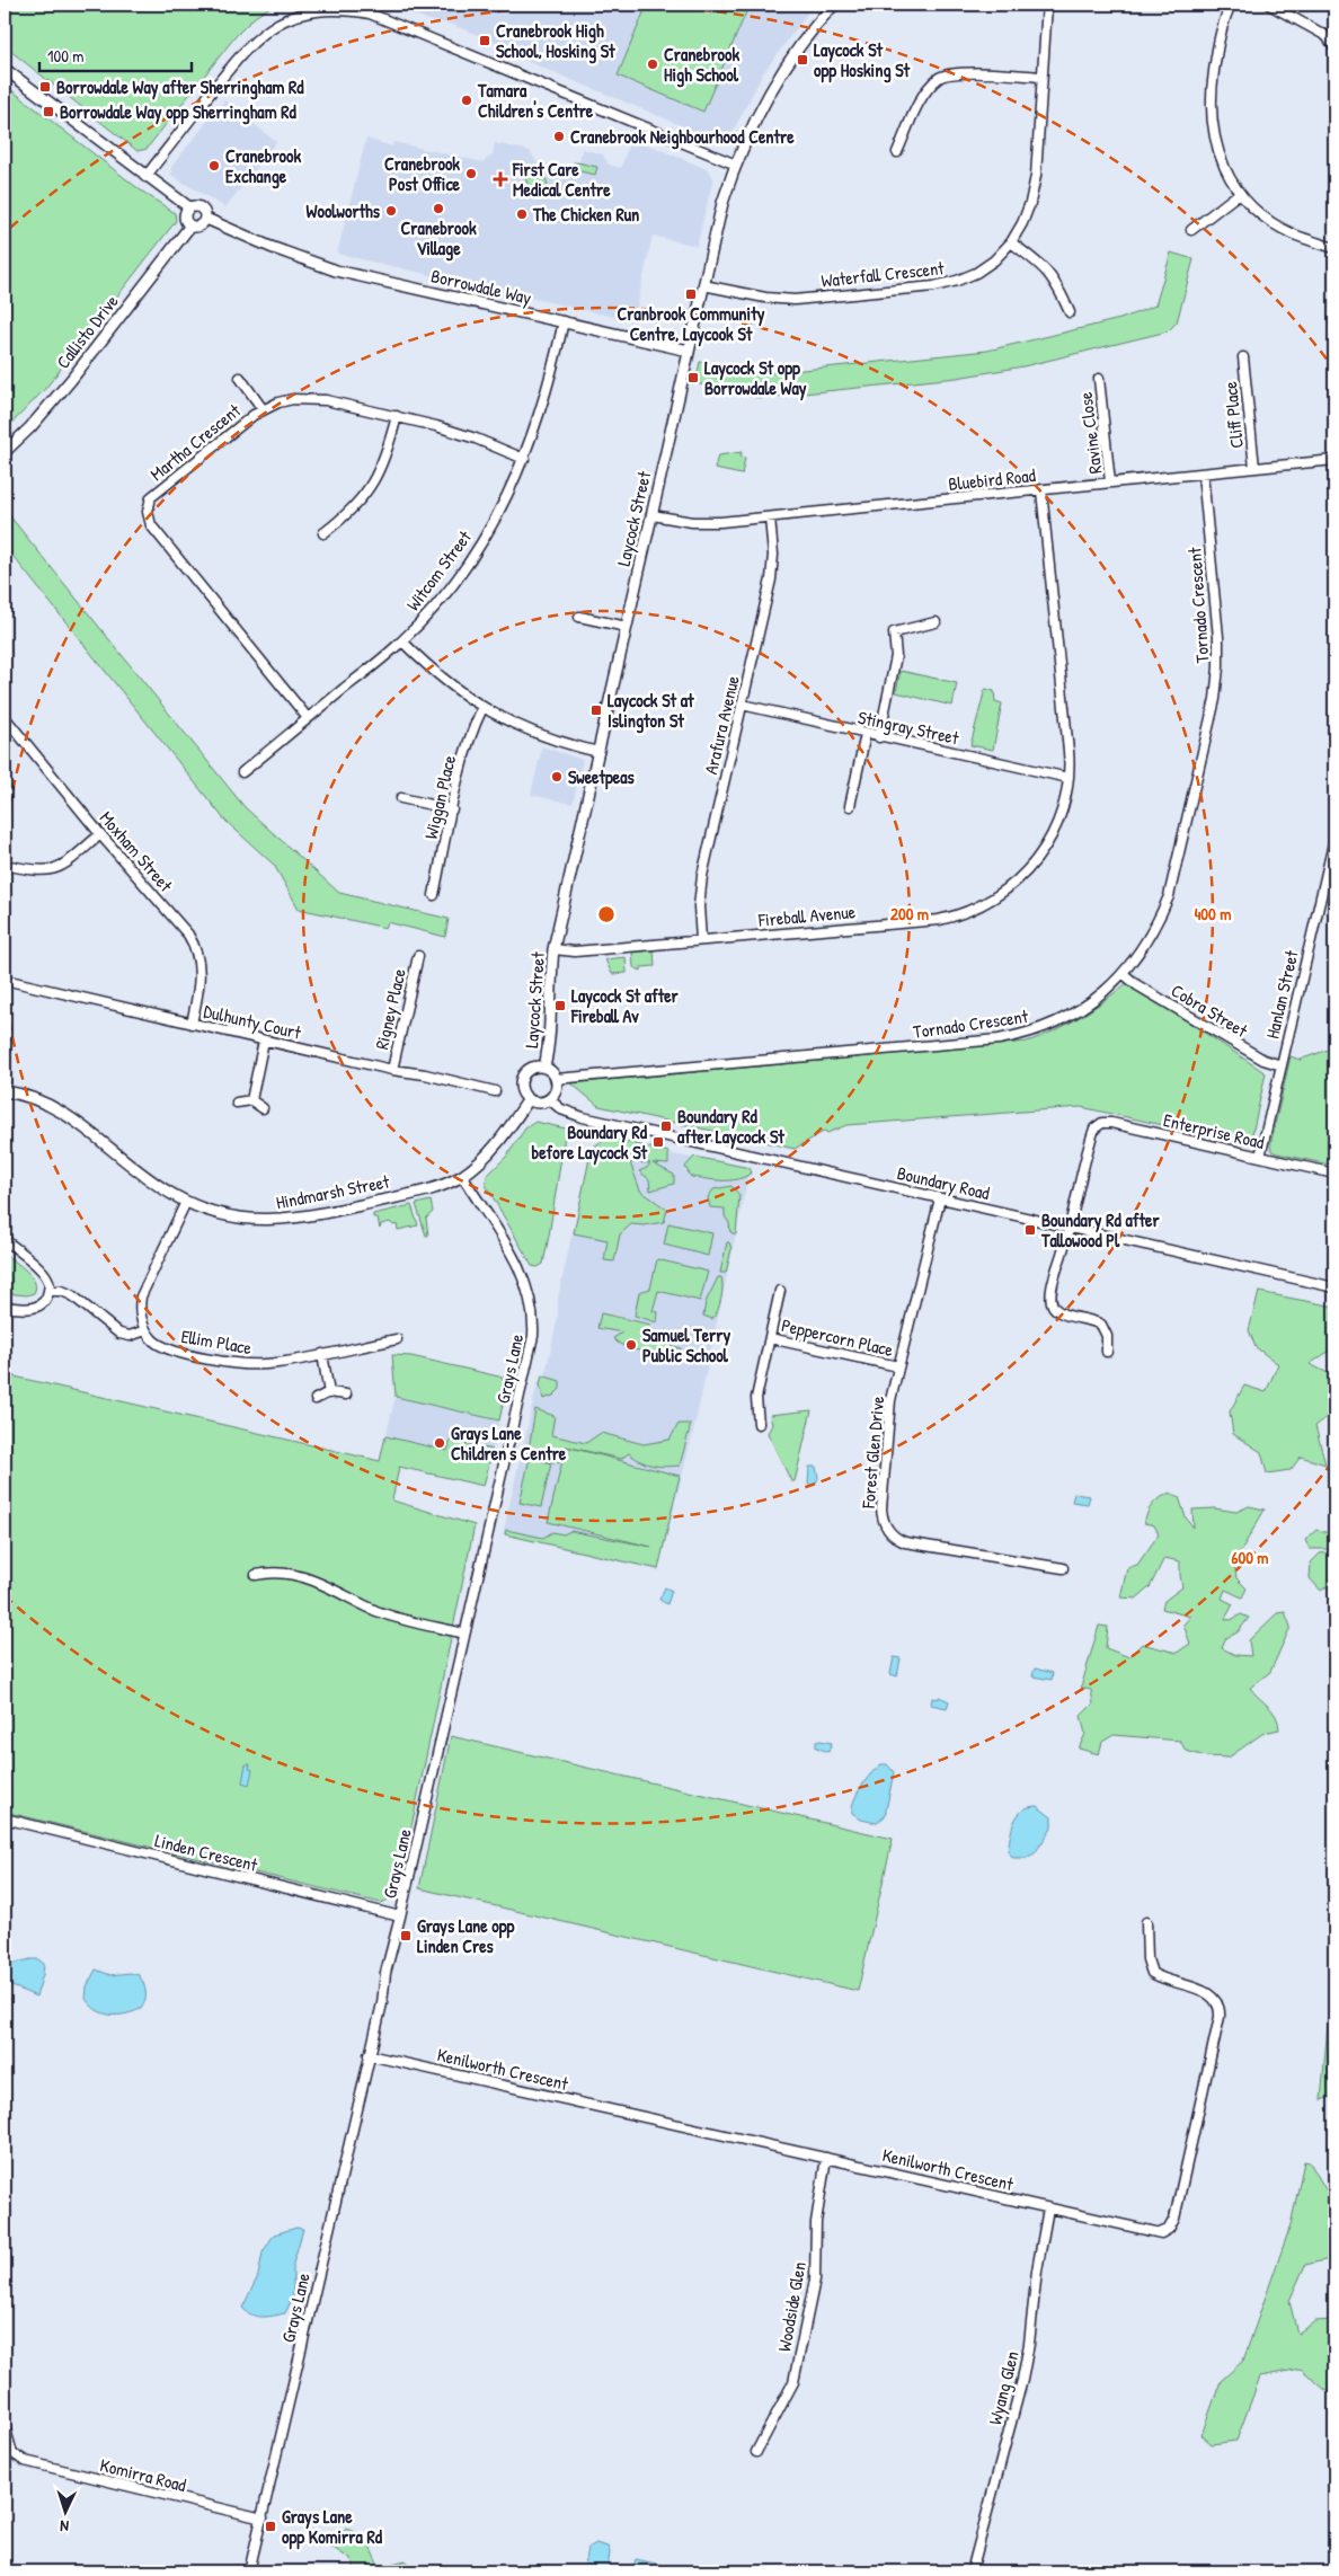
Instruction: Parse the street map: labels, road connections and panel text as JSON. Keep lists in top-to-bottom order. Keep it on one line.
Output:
{"streets":{"street":["Waterfall Crescent","Borrowdale Way","Callisto Drive","Cliff Place","Ravine Close","Martha Crescent","Bluebird Road","Laycock Street","Witcom Street","Tornado Crescent","Arafura Avenue","Stingray Street","Wiggan Place","Moxham Street","Fireball Avenue","Hanlan Street","Rigney Place","Cobra Street","Dulhunty Court","Enterprise Road","Boundary Road","Hindmarsh Street","Peppercorn Place","Ellim Place","Grays Lane","Forest Glen Drive","Linden Crescent","Kenilworth Crescent","Woodside Glen","Wyang Glen","Komirra Road"]},"crossings":[["Waterfall Crescent","Laycock Street"],["Borrowdale Way","Callisto Drive"],["Borrowdale Way","Laycock Street"],["Borrowdale Way","Witcom Street"],["Cliff Place","Bluebird Road"],["Ravine Close","Bluebird Road"],["Martha Crescent","Witcom Street"],["Bluebird Road","Laycock Street"],["Bluebird Road","Tornado Crescent"],["Bluebird Road","Arafura Avenue"],["Bluebird Road","Fireball Avenue"],["Laycock Street","Tornado Crescent"],["Laycock Street","Fireball Avenue"],["Laycock Street","Boundary Road"],["Laycock Street","Hindmarsh Street"],["Tornado Crescent","Cobra Street"],["Tornado Crescent","Boundary Road"],["Tornado Crescent","Hindmarsh Street"],["Arafura Avenue","Stingray Street"],["Arafura Avenue","Fireball Avenue"],["Stingray Street","Fireball Avenue"],["Moxham Street","Dulhunty Court"],["Hanlan Street","Cobra Street"],["Hanlan Street","Enterprise Road"],["Rigney Place","Dulhunty Court"],["Enterprise Road","Boundary Road"],["Boundary Road","Hindmarsh Street"],["Boundary Road","Forest Glen Drive"],["Hindmarsh Street","Grays Lane"],["Peppercorn Place","Forest Glen Drive"],["Grays Lane","Linden Crescent"],["Grays Lane","Kenilworth Crescent"],["Grays Lane","Komirra Road"],["Kenilworth Crescent","Woodside Glen"],["Kenilworth Crescent","Wyang Glen"]],"places":{"transit":["Cranebrook High School, Hosking St","Laycock St opp Hosking St","Borrowdale Way after Sherringham Rd","Borrowdale Way opp Sherringham Rd","Cranbrook Community Centre, Laycook St","Laycock St opp Borrowdale Way","Laycock St at Islington St","Laycock St after Fireball Av","Boundary Rd after Laycock St","Boundary Rd before Laycock St","Boundary Rd after Tallowood Pl","Grays Lane opp Linden Cres","Grays Lane opp Komirra Rd"],"other":["Cranebrook High School","Tamara Children's Centre","Cranebrook Neighbourhood Centre","Cranebrook Exchange","Cranebrook Post Office","Cranebrook Village","Woolworths","The Chicken Run","Sweetpeas","Samuel Terry Public School","Grays Lane Children's Centre"],"health":["First Care Medical Centre"]},"scale_bar":"100 m","north":"bottom","rings":["200 m","400 m","600 m"]}
